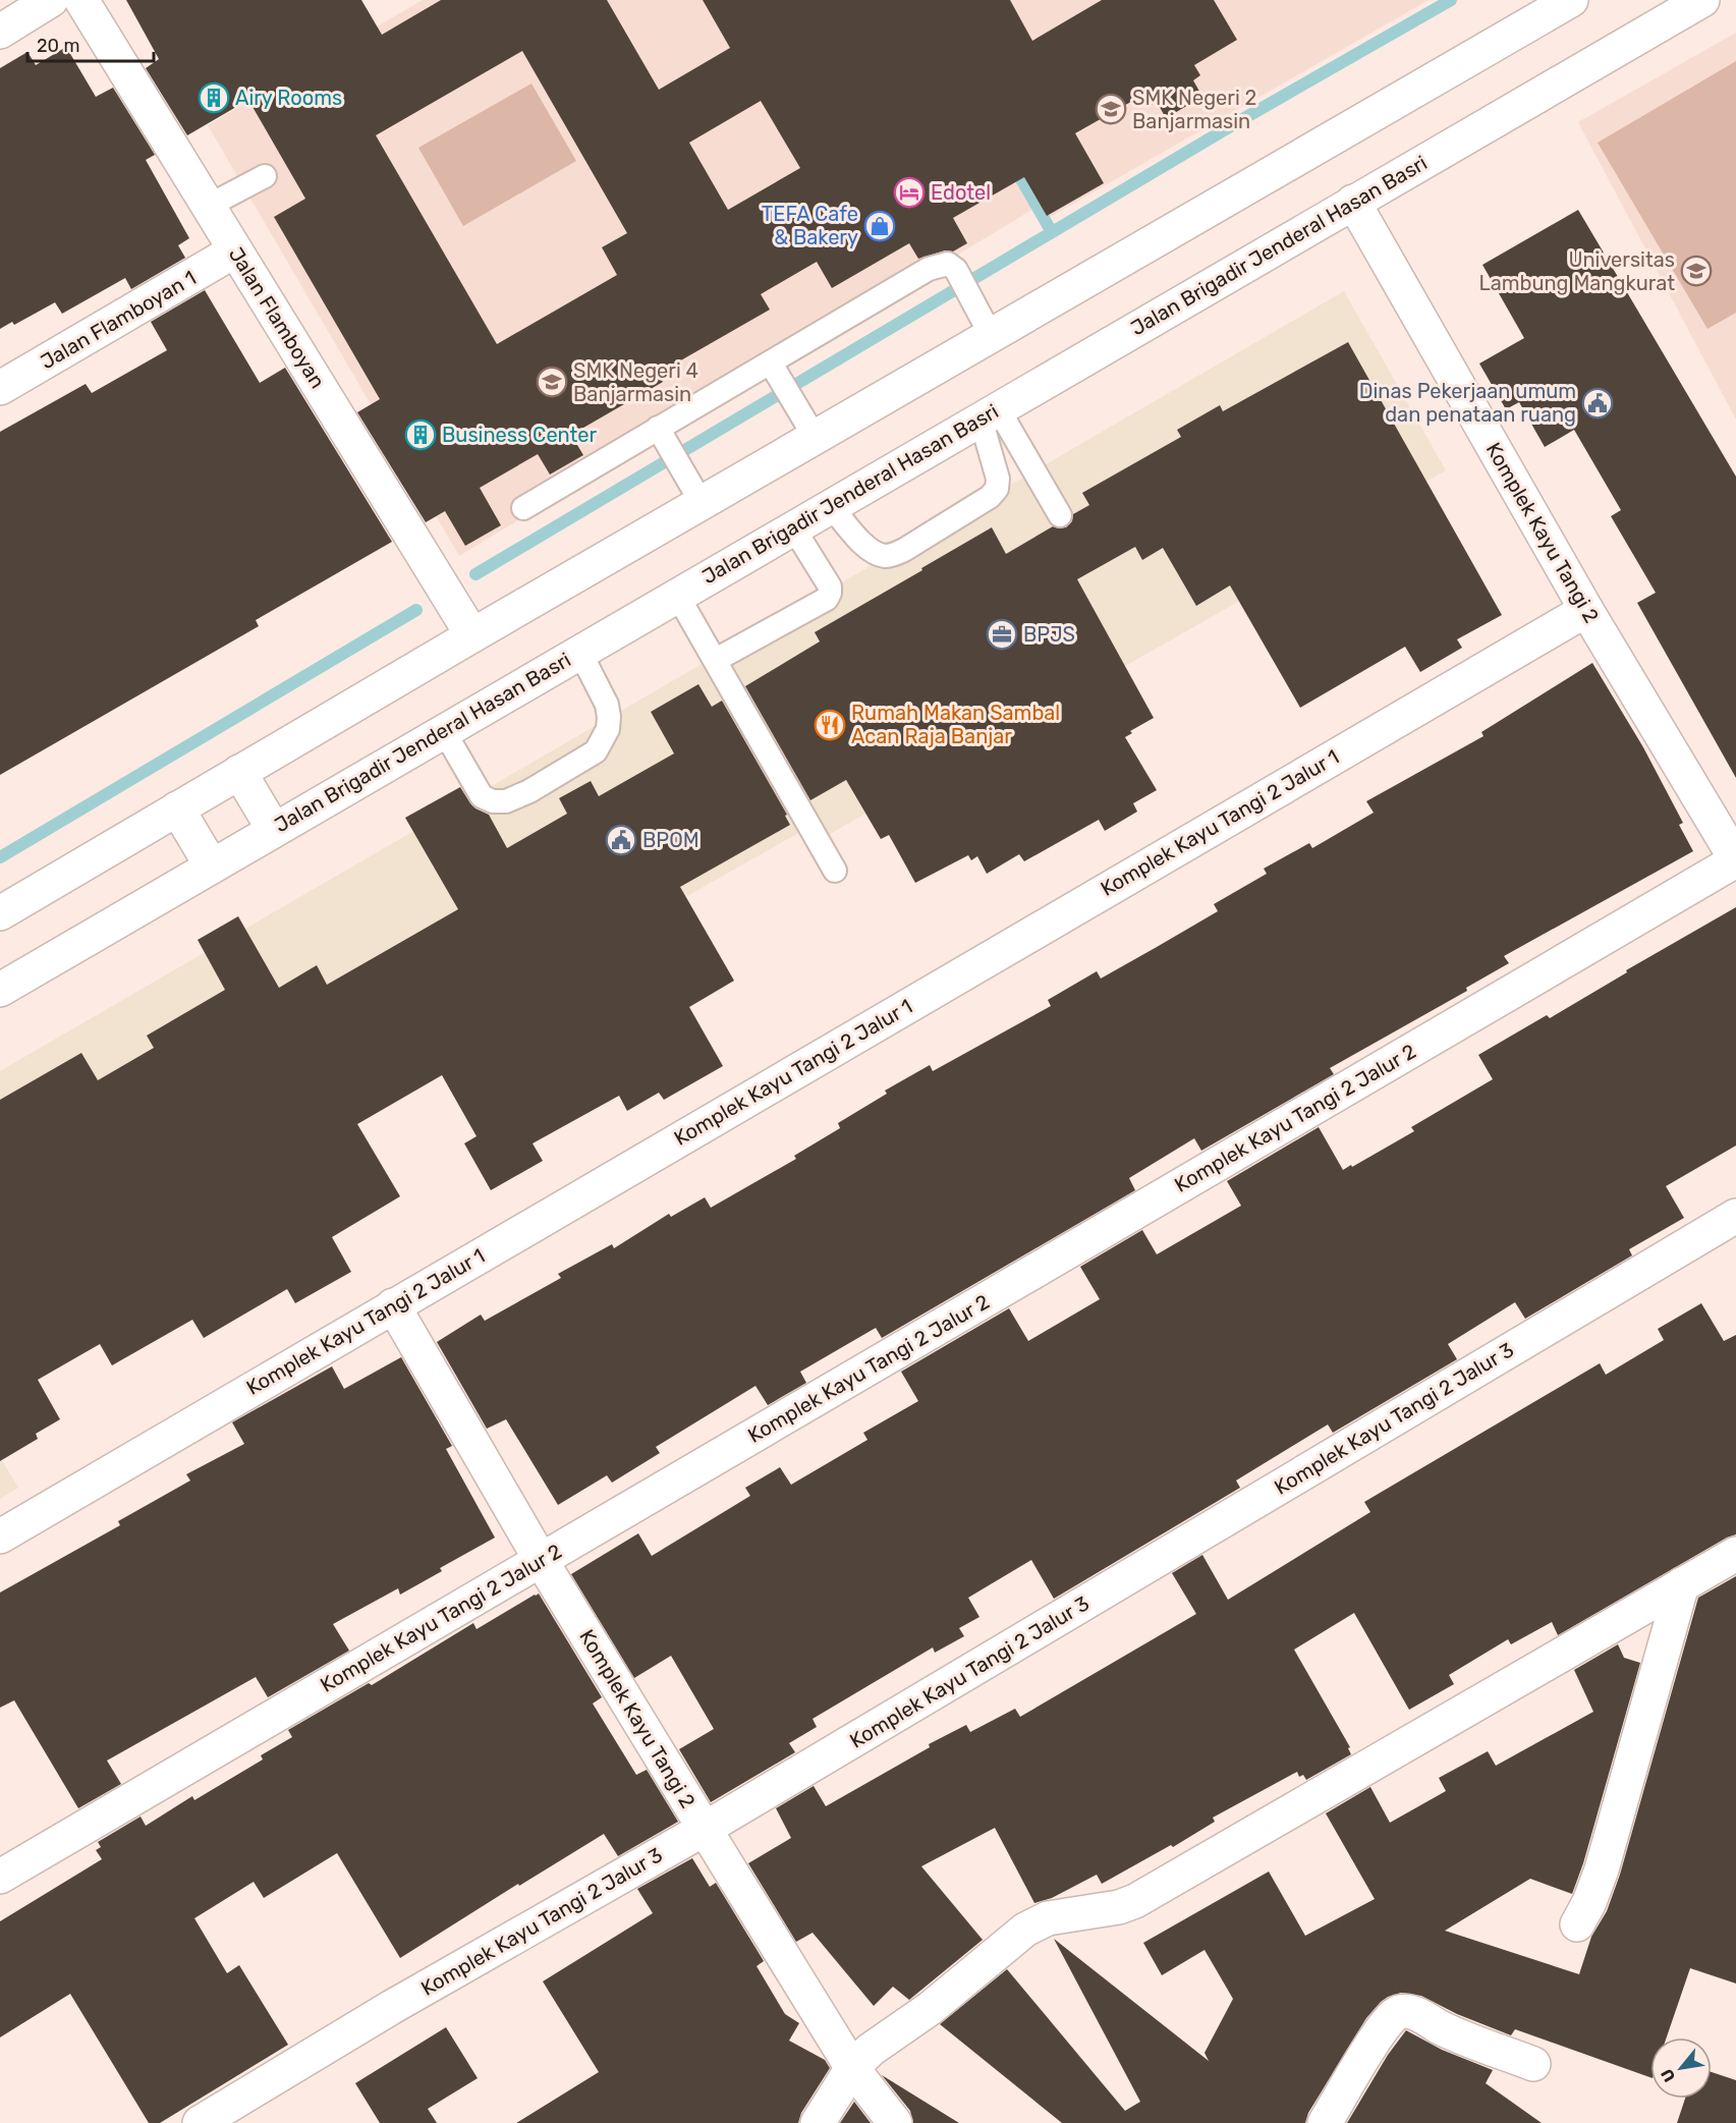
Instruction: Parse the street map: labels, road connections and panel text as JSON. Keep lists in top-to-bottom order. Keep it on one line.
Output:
{"streets":{"main road":["Jalan Brigadir Jenderal Hasan Basri","Jalan Flamboyan","Jalan Flamboyan 1","Komplek Kayu Tangi 2","Komplek Kayu Tangi 2 Jalur 1","Komplek Kayu Tangi 2 Jalur 2","Komplek Kayu Tangi 2 Jalur 3"]},"crossings":[["Jalan Brigadir Jenderal Hasan Basri","Komplek Kayu Tangi 2"],["Jalan Flamboyan","Jalan Flamboyan 1"],["Komplek Kayu Tangi 2","Komplek Kayu Tangi 2 Jalur 1"],["Komplek Kayu Tangi 2","Komplek Kayu Tangi 2 Jalur 2"],["Komplek Kayu Tangi 2","Komplek Kayu Tangi 2 Jalur 3"]],"places":{"building":["Airy Rooms","Business Center"],"school or university":["SMK Negeri 2 Banjarmasin","Universitas Lambung Mangkurat","SMK Negeri 4 Banjarmasin"],"hotel":["Edotel"],"shop":["TEFA Cafe & Bakery"],"public building":["Dinas Pekerjaan umum dan penataan ruang","BPOM"],"office":["BPJS"],"restaurant":["Rumah Makan Sambal Acan Raja Banjar"]},"scale_bar":"20 m","north":"bottom left"}
